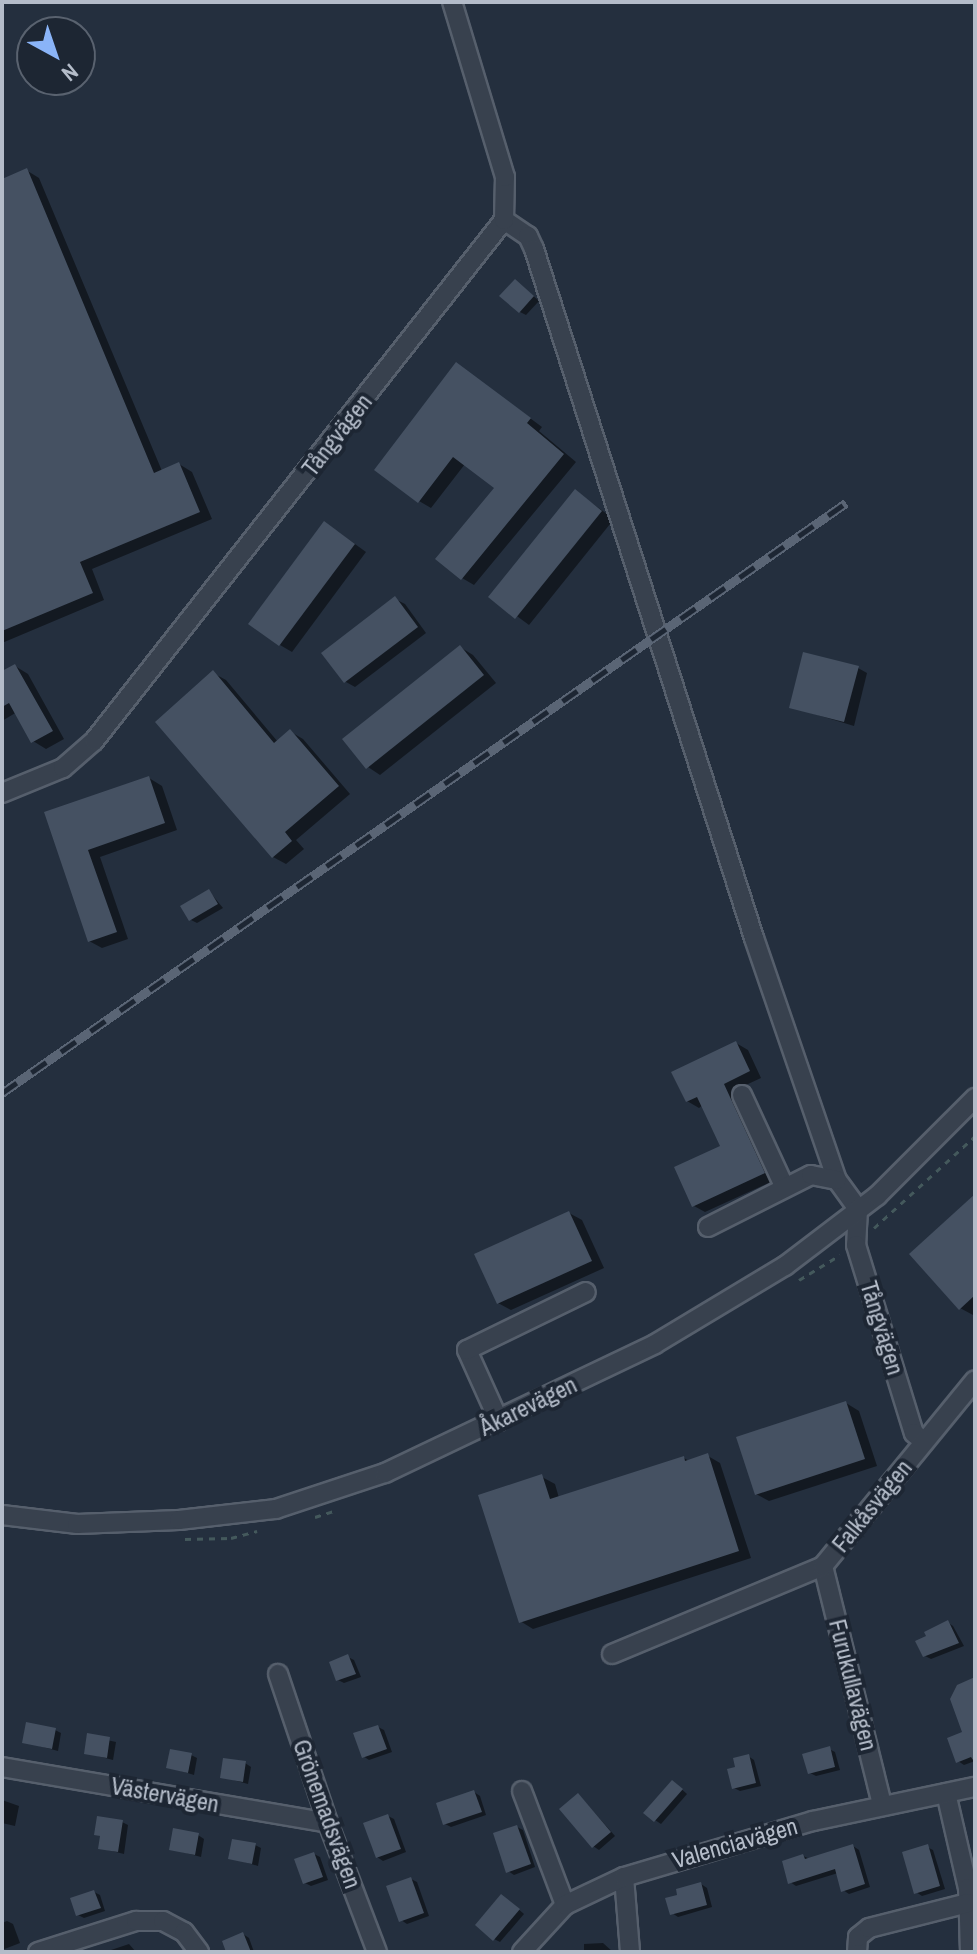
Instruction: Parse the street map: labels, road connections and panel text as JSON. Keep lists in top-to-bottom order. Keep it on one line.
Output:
{"streets":{"street":["Tångvägen","Åkarevägen","Falkåsvägen","Furukullavägen","Västervägen","Grönemadsvägen","Valenciavägen"]},"crossings":[["Tångvägen","Åkarevägen"],["Tångvägen","Falkåsvägen"],["Falkåsvägen","Furukullavägen"],["Furukullavägen","Valenciavägen"],["Västervägen","Grönemadsvägen"]],"north":"bottom right"}
